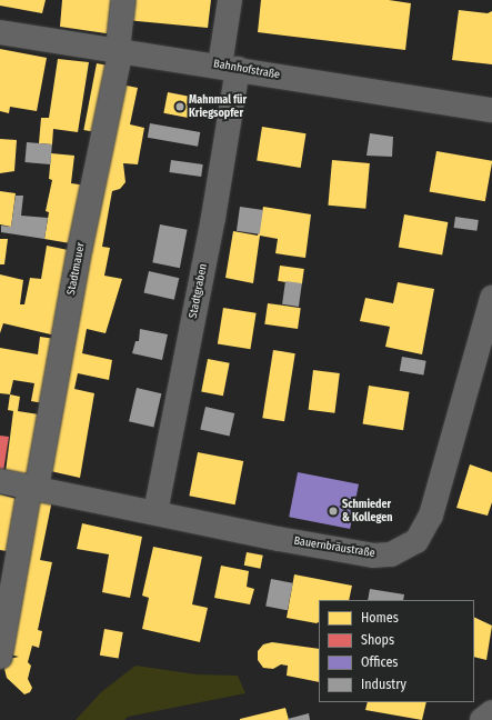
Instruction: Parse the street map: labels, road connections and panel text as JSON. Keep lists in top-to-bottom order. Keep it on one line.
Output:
{"streets":{"street":["Bahnhofstraße","Stadtmauer","Stadtgraben","Bauernbräustraße"]},"crossings":[["Bahnhofstraße","Stadtmauer"],["Bahnhofstraße","Stadtgraben"],["Stadtmauer","Bauernbräustraße"],["Stadtgraben","Bauernbräustraße"]],"places":["Mahnmal für Kriegsopfer","Schmieder & Kollegen"],"legend":["Homes","Shops","Offices","Industry"]}
